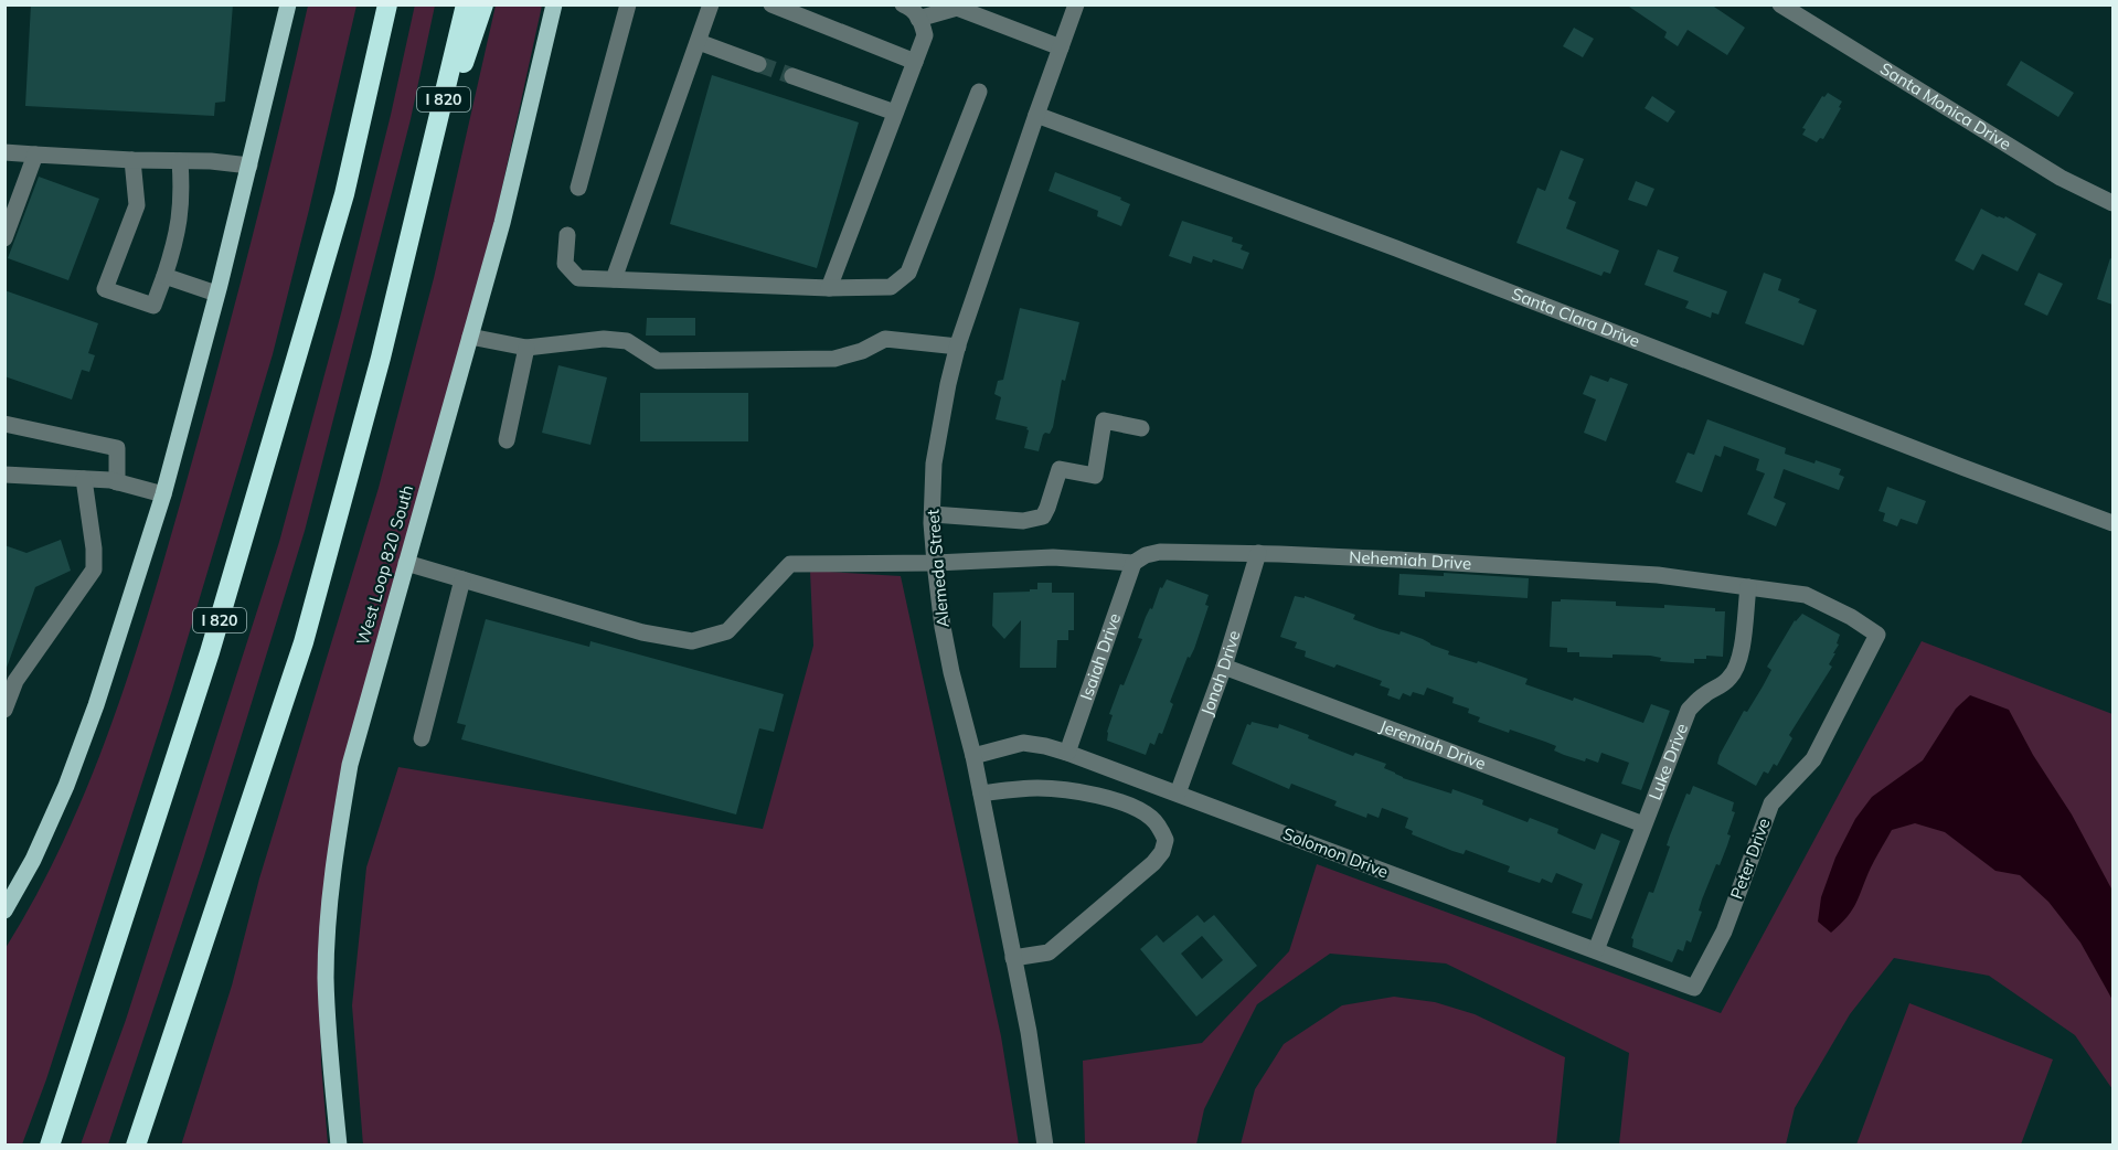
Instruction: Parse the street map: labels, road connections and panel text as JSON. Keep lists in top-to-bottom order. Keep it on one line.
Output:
{"streets":{"highway":["I 820"],"main road":["West Loop 820 South"],"street":["Santa Monica Drive","Santa Clara Drive","Nehemiah Drive","Alemeda Street","Isaiah Drive","Jonah Drive","Jeremiah Drive","Luke Drive","Solomon Drive","Peter Drive"]},"crossings":[["Santa Clara Drive","Alemeda Street"],["Nehemiah Drive","West Loop 820 South"],["Nehemiah Drive","Alemeda Street"],["Nehemiah Drive","Isaiah Drive"],["Nehemiah Drive","Jonah Drive"],["Nehemiah Drive","Luke Drive"],["Nehemiah Drive","Peter Drive"],["Alemeda Street","Solomon Drive"],["Isaiah Drive","Solomon Drive"],["Jonah Drive","Jeremiah Drive"],["Jonah Drive","Solomon Drive"],["Jeremiah Drive","Luke Drive"],["Luke Drive","Solomon Drive"],["Solomon Drive","Peter Drive"]]}
